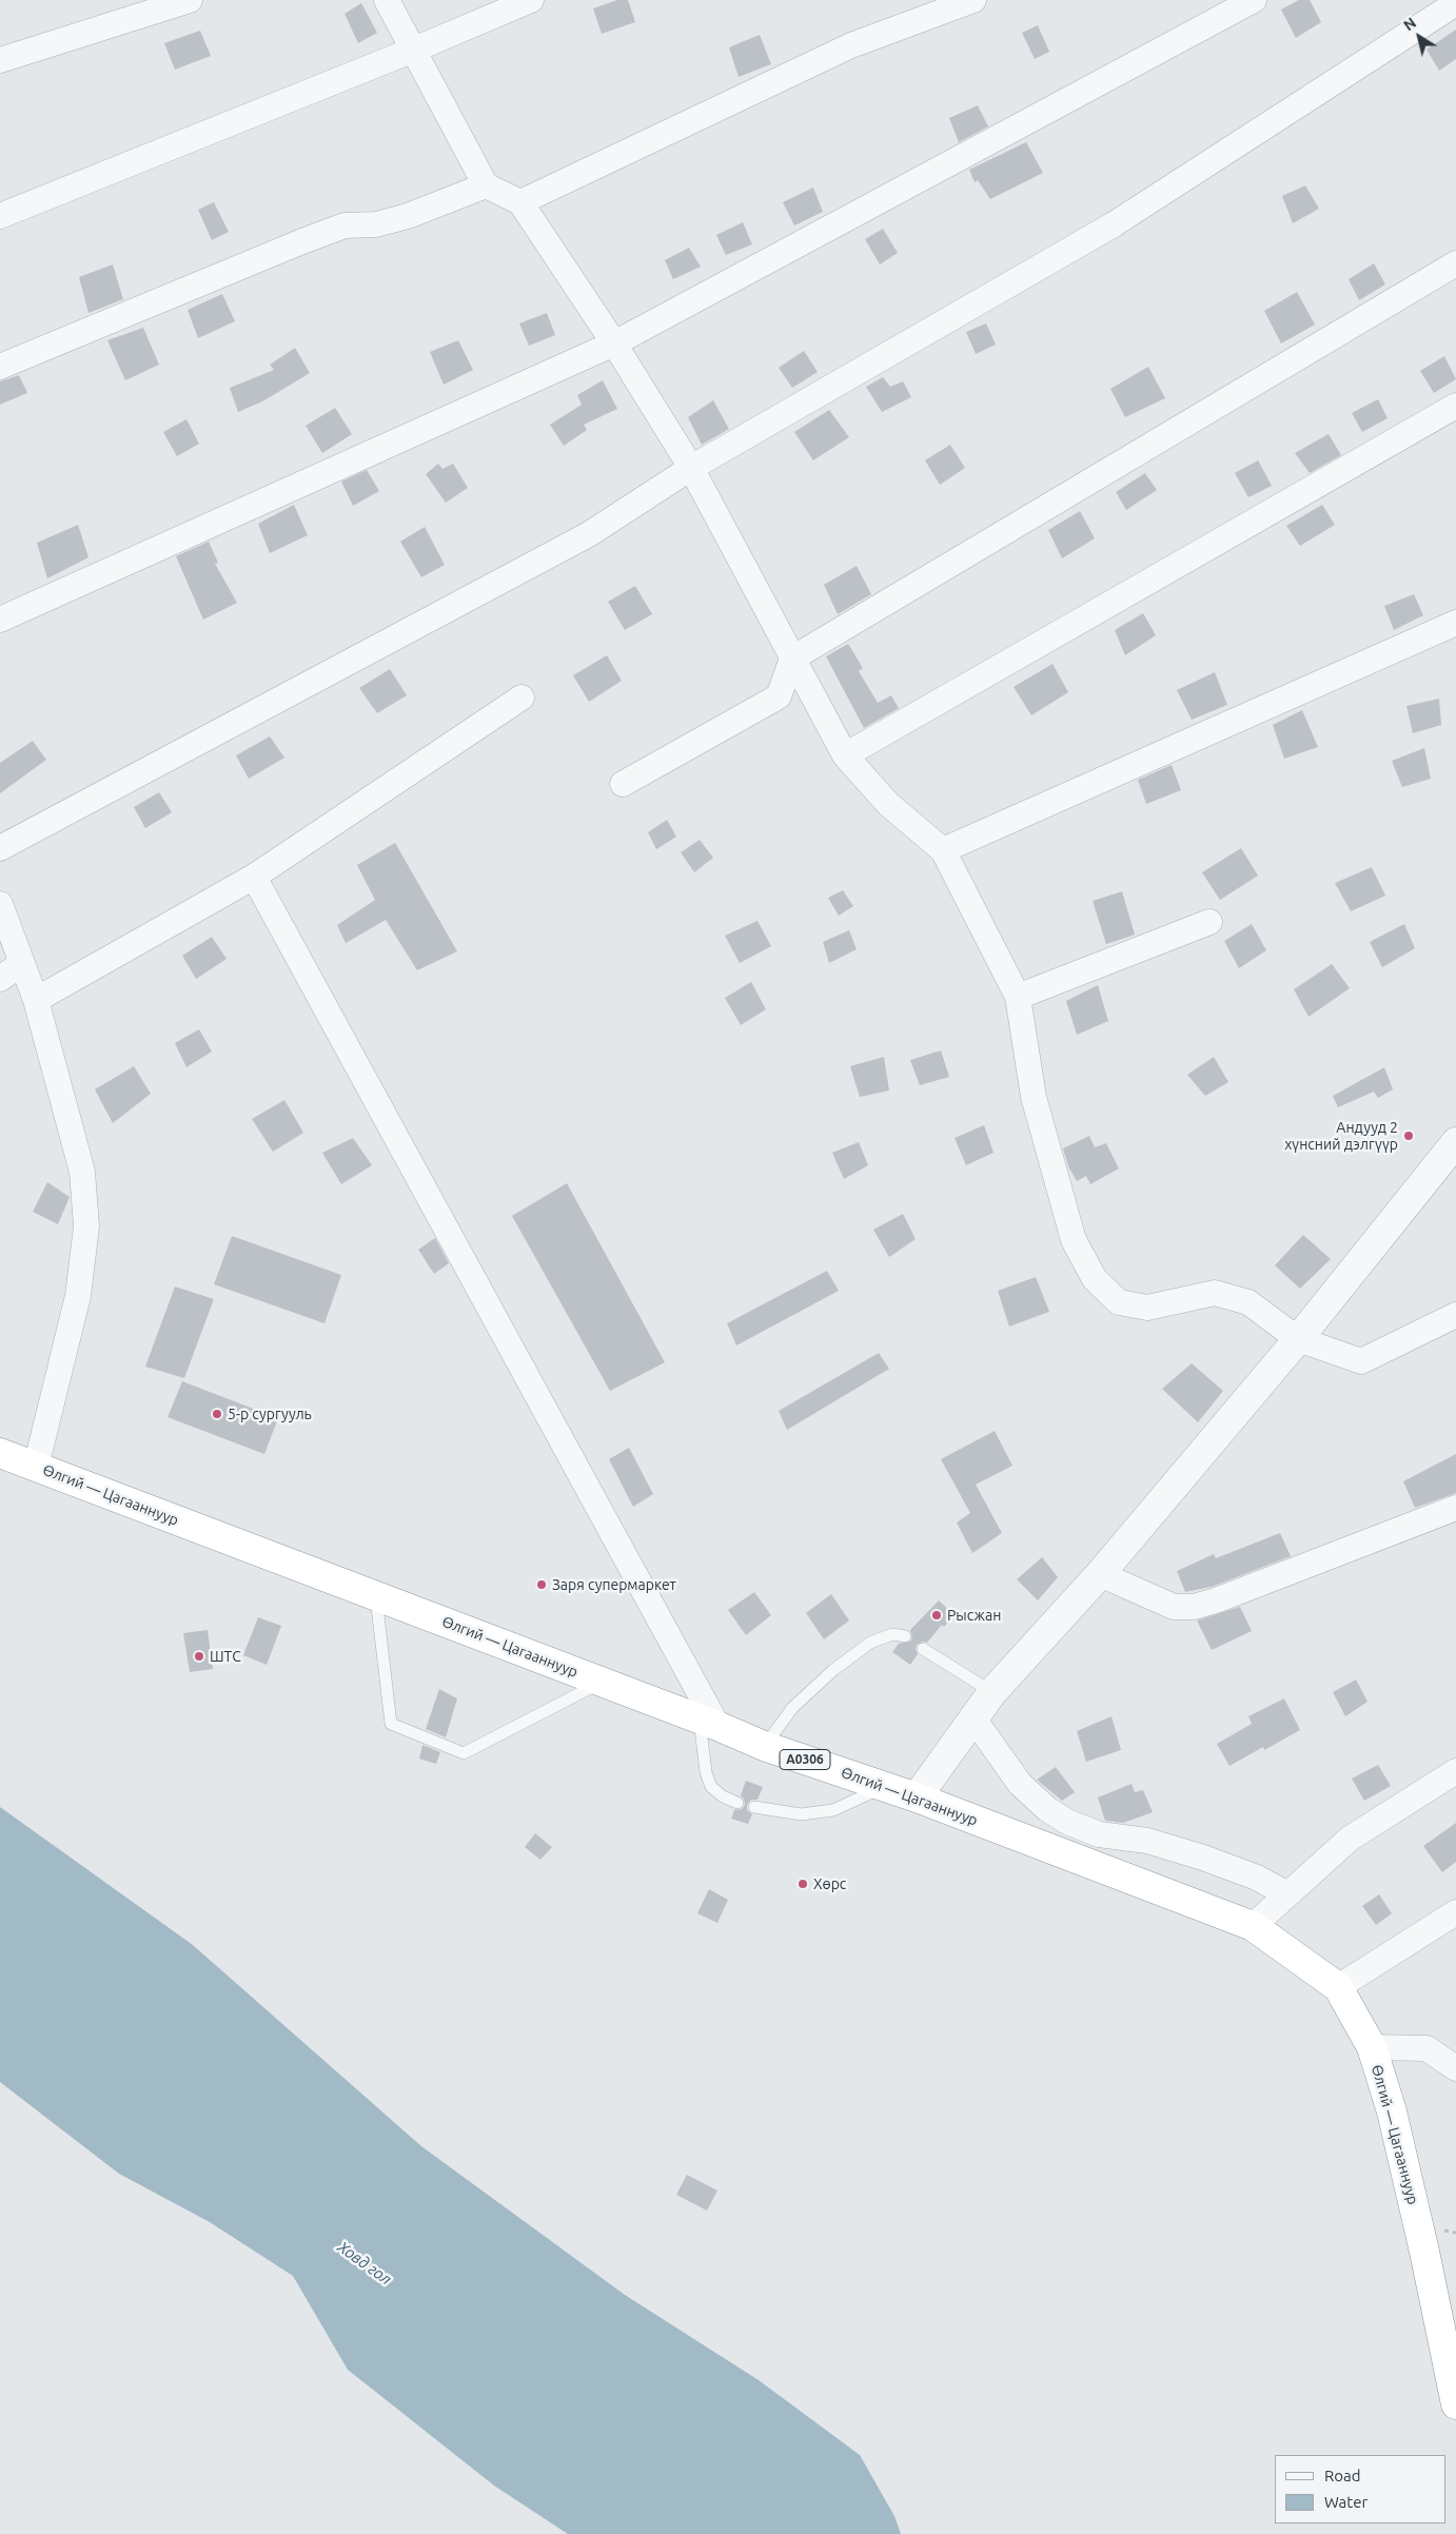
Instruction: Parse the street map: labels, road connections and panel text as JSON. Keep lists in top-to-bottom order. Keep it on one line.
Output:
{"streets":{"highway":["Өлгий — Цагааннуур","A0306"]},"water":["Ховд гол"],"places":["Андууд 2 хүнсний дэлгүүр","5-р сургууль","Заря супермаркет","Рысжан","ШТС","Хөрс"],"legend":["Road","Water"],"north":"top left"}
